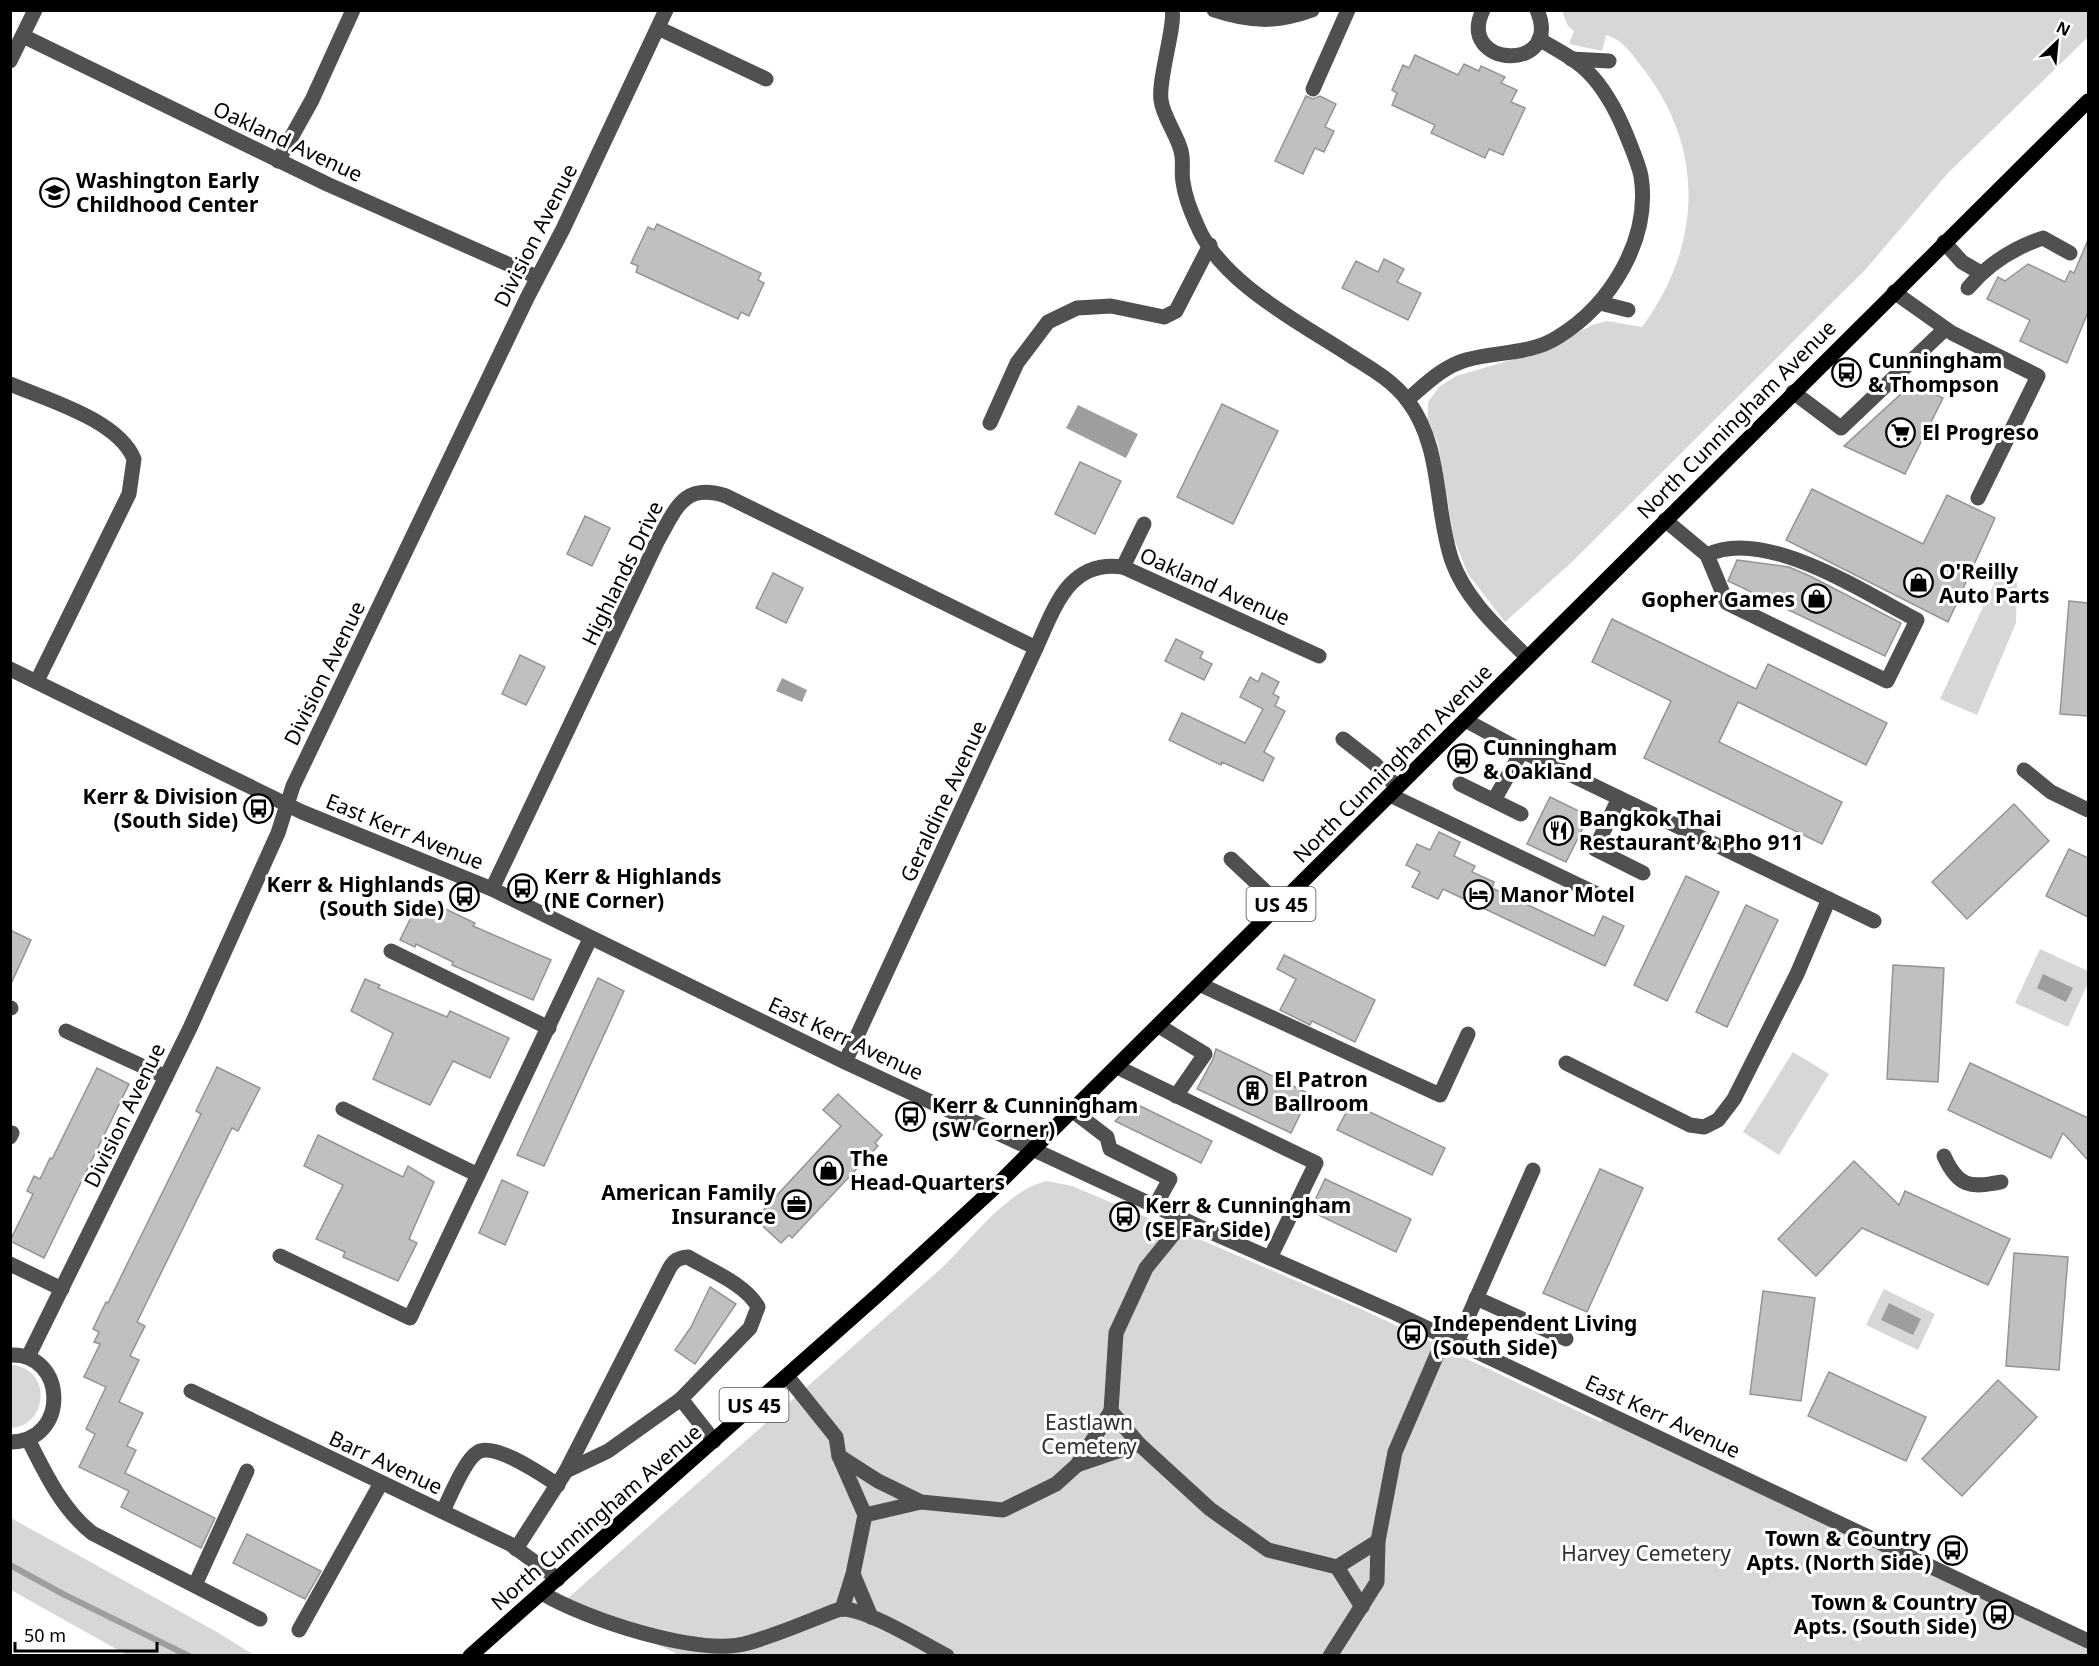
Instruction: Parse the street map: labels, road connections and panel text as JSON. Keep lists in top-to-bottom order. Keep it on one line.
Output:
{"streets":{"main road":["North Cunningham Avenue","US 45"],"street":["Oakland Avenue","Division Avenue","Highlands Drive","Geraldine Avenue","East Kerr Avenue","Barr Avenue"]},"crossings":[["Oakland Avenue","Division Avenue"],["Oakland Avenue","Geraldine Avenue"],["Division Avenue","East Kerr Avenue"],["North Cunningham Avenue","East Kerr Avenue"],["North Cunningham Avenue","Barr Avenue"],["Highlands Drive","Geraldine Avenue"],["Highlands Drive","East Kerr Avenue"],["Geraldine Avenue","East Kerr Avenue"]],"parks":["Eastlawn Cemetery","Harvey Cemetery"],"places":{"school or university":["Washington Early Childhood Center"],"bus stop":["Cunningham & Thompson","Cunningham & Oakland","Kerr & Division (South Side)","Kerr & Highlands (NE Corner)","Kerr & Highlands (South Side)","Kerr & Cunningham (SW Corner)","Kerr & Cunningham (SE Far Side)","Independent Living (South Side)","Town & Country Apts. (North Side)","Town & Country Apts. (South Side)"],"supermarket":["El Progreso"],"shop":["O'Reilly Auto Parts","Gopher Games","The Head-Quarters"],"restaurant":["Bangkok Thai Restaurant & Pho 911"],"hotel":["Manor Motel"],"building":["El Patron Ballroom"],"office":["American Family Insurance"]},"scale_bar":"50 m","north":"top right"}
